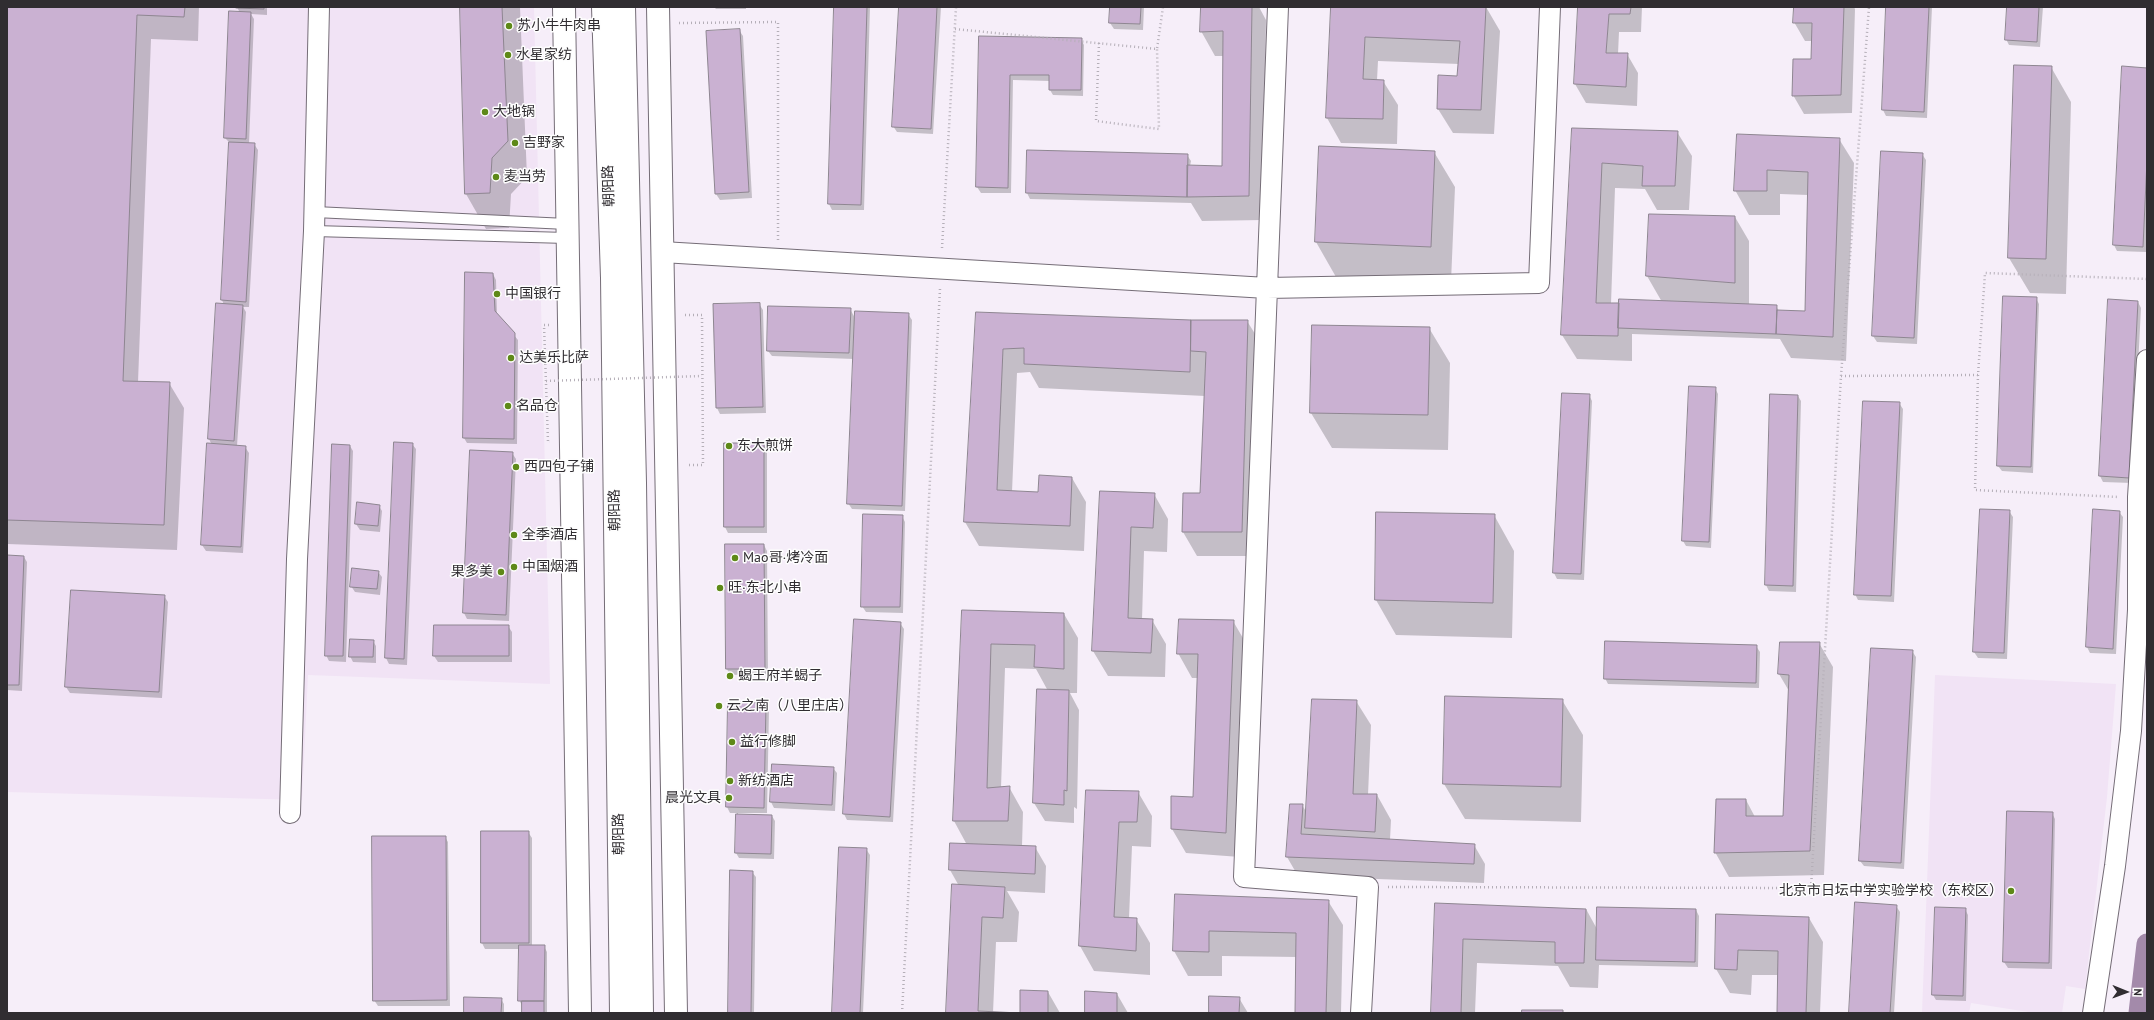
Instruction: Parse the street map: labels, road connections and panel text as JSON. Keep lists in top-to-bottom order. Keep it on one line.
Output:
{"streets":{"main road":["朝阳路"]},"places":["苏小牛牛肉串","水星家纺","大地锅","吉野家","麦当劳","中国银行","达美乐比萨","名品仓","东大煎饼","西四包子铺","全季酒店","Mao哥·烤冷面","中国烟酒","果多美","旺·东北小串","蝎王府羊蝎子","云之南（八里庄店）","益行修脚","新纺酒店","晨光文具","北京市日坛中学实验学校（东校区）"],"north":"right"}
